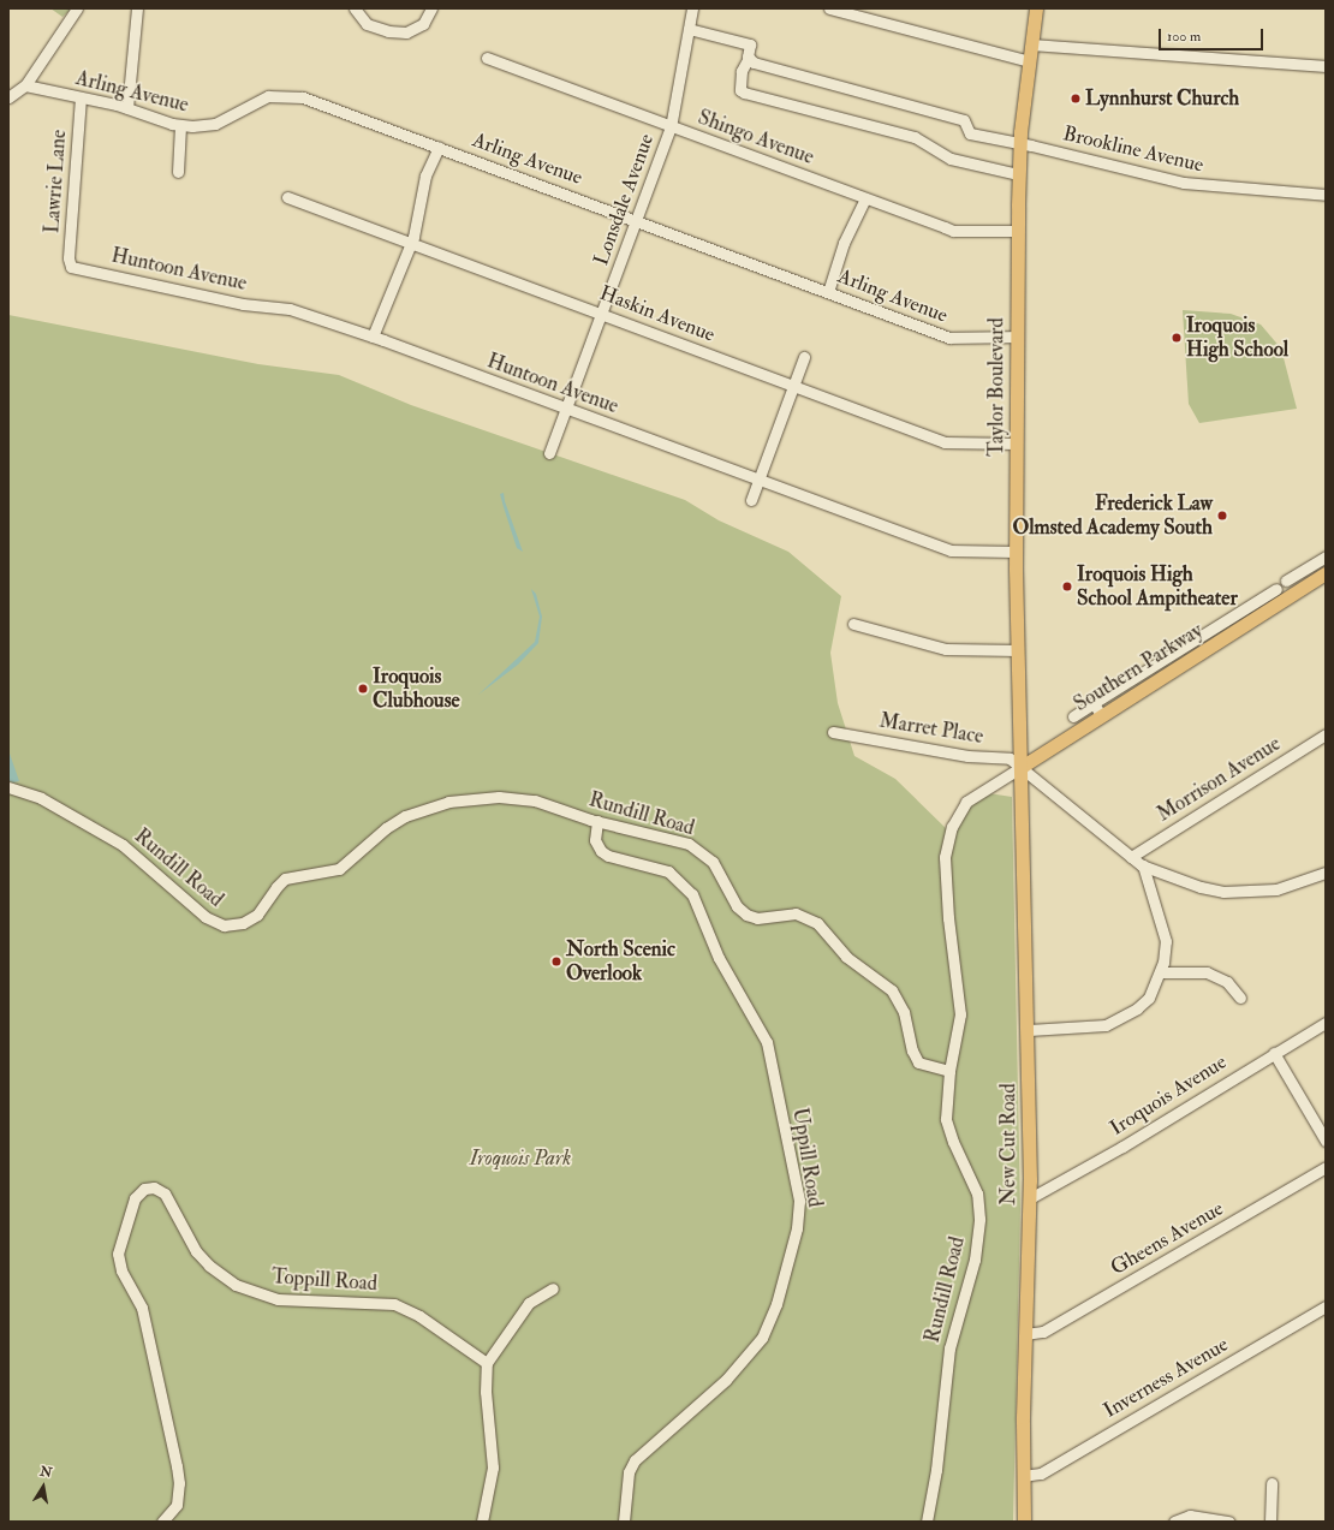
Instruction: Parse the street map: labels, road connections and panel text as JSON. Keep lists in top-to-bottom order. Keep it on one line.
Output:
{"streets":{"main road":["Taylor Boulevard","Southern Parkway","New Cut Road"],"street":["Arling Avenue","Shingo Avenue","Brookline Avenue","Lawrie Lane","Lonsdale Avenue","Huntoon Avenue","Haskin Avenue","Marret Place","Morrison Avenue","Rundill Road","Iroquois Avenue","Uppill Road","Gheens Avenue","Toppill Road","Inverness Avenue"]},"crossings":[["Arling Avenue","Lawrie Lane"],["Arling Avenue","Lonsdale Avenue"],["Arling Avenue","Taylor Boulevard"],["Shingo Avenue","Lonsdale Avenue"],["Shingo Avenue","Taylor Boulevard"],["Brookline Avenue","Taylor Boulevard"],["Lawrie Lane","Huntoon Avenue"],["Lonsdale Avenue","Huntoon Avenue"],["Lonsdale Avenue","Haskin Avenue"],["Huntoon Avenue","Taylor Boulevard"],["Haskin Avenue","Taylor Boulevard"],["Taylor Boulevard","Southern Parkway"],["Taylor Boulevard","Marret Place"],["Taylor Boulevard","New Cut Road"],["Southern Parkway","Marret Place"],["Southern Parkway","New Cut Road"],["Marret Place","New Cut Road"],["Rundill Road","Uppill Road"],["Iroquois Avenue","New Cut Road"],["New Cut Road","Gheens Avenue"],["New Cut Road","Inverness Avenue"]],"parks":["Iroquois Park"],"places":["Lynnhurst Church","Iroquois High School","Frederick Law Olmsted Academy South","Iroquois High School Ampitheater","Iroquois Clubhouse","North Scenic Overlook"],"scale_bar":"100 m","north":"top"}
